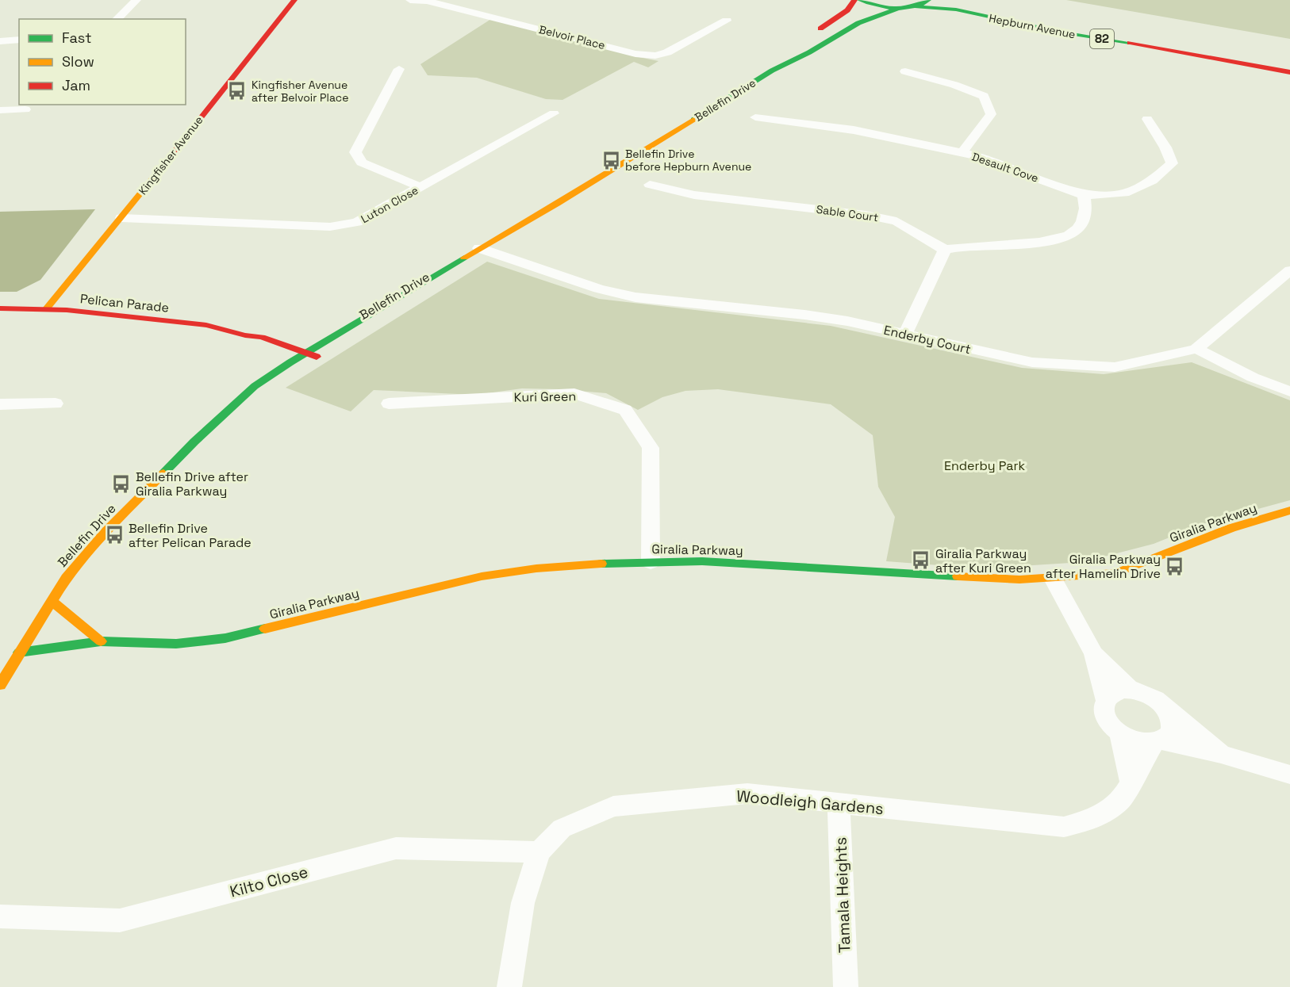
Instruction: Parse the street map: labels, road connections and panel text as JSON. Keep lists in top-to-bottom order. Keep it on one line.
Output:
{"streets":{"street":["Hepburn Avenue","Belvoir Place","82","Bellefin Drive","Kingfisher Avenue","Desault Cove","Luton Close","Sable Court","Pelican Parade","Enderby Court","Kuri Green","Giralia Parkway","Woodleigh Gardens","Kilto Close","Tamala Heights"]},"crossings":[["Hepburn Avenue","82"],["82","Bellefin Drive"],["Bellefin Drive","Pelican Parade"],["Bellefin Drive","Enderby Court"],["Bellefin Drive","Giralia Parkway"],["Kingfisher Avenue","Luton Close"],["Kingfisher Avenue","Pelican Parade"],["Kuri Green","Giralia Parkway"],["Woodleigh Gardens","Kilto Close"],["Woodleigh Gardens","Tamala Heights"]],"parks":["Enderby Park"],"places":{"bus stop":["Kingfisher Avenue after Belvoir Place","Bellefin Drive before Hepburn Avenue","Bellefin Drive after Giralia Parkway","Bellefin Drive after Pelican Parade","Giralia Parkway after Kuri Green","Giralia Parkway after Hamelin Drive"]},"legend":["Fast","Slow","Jam"]}
